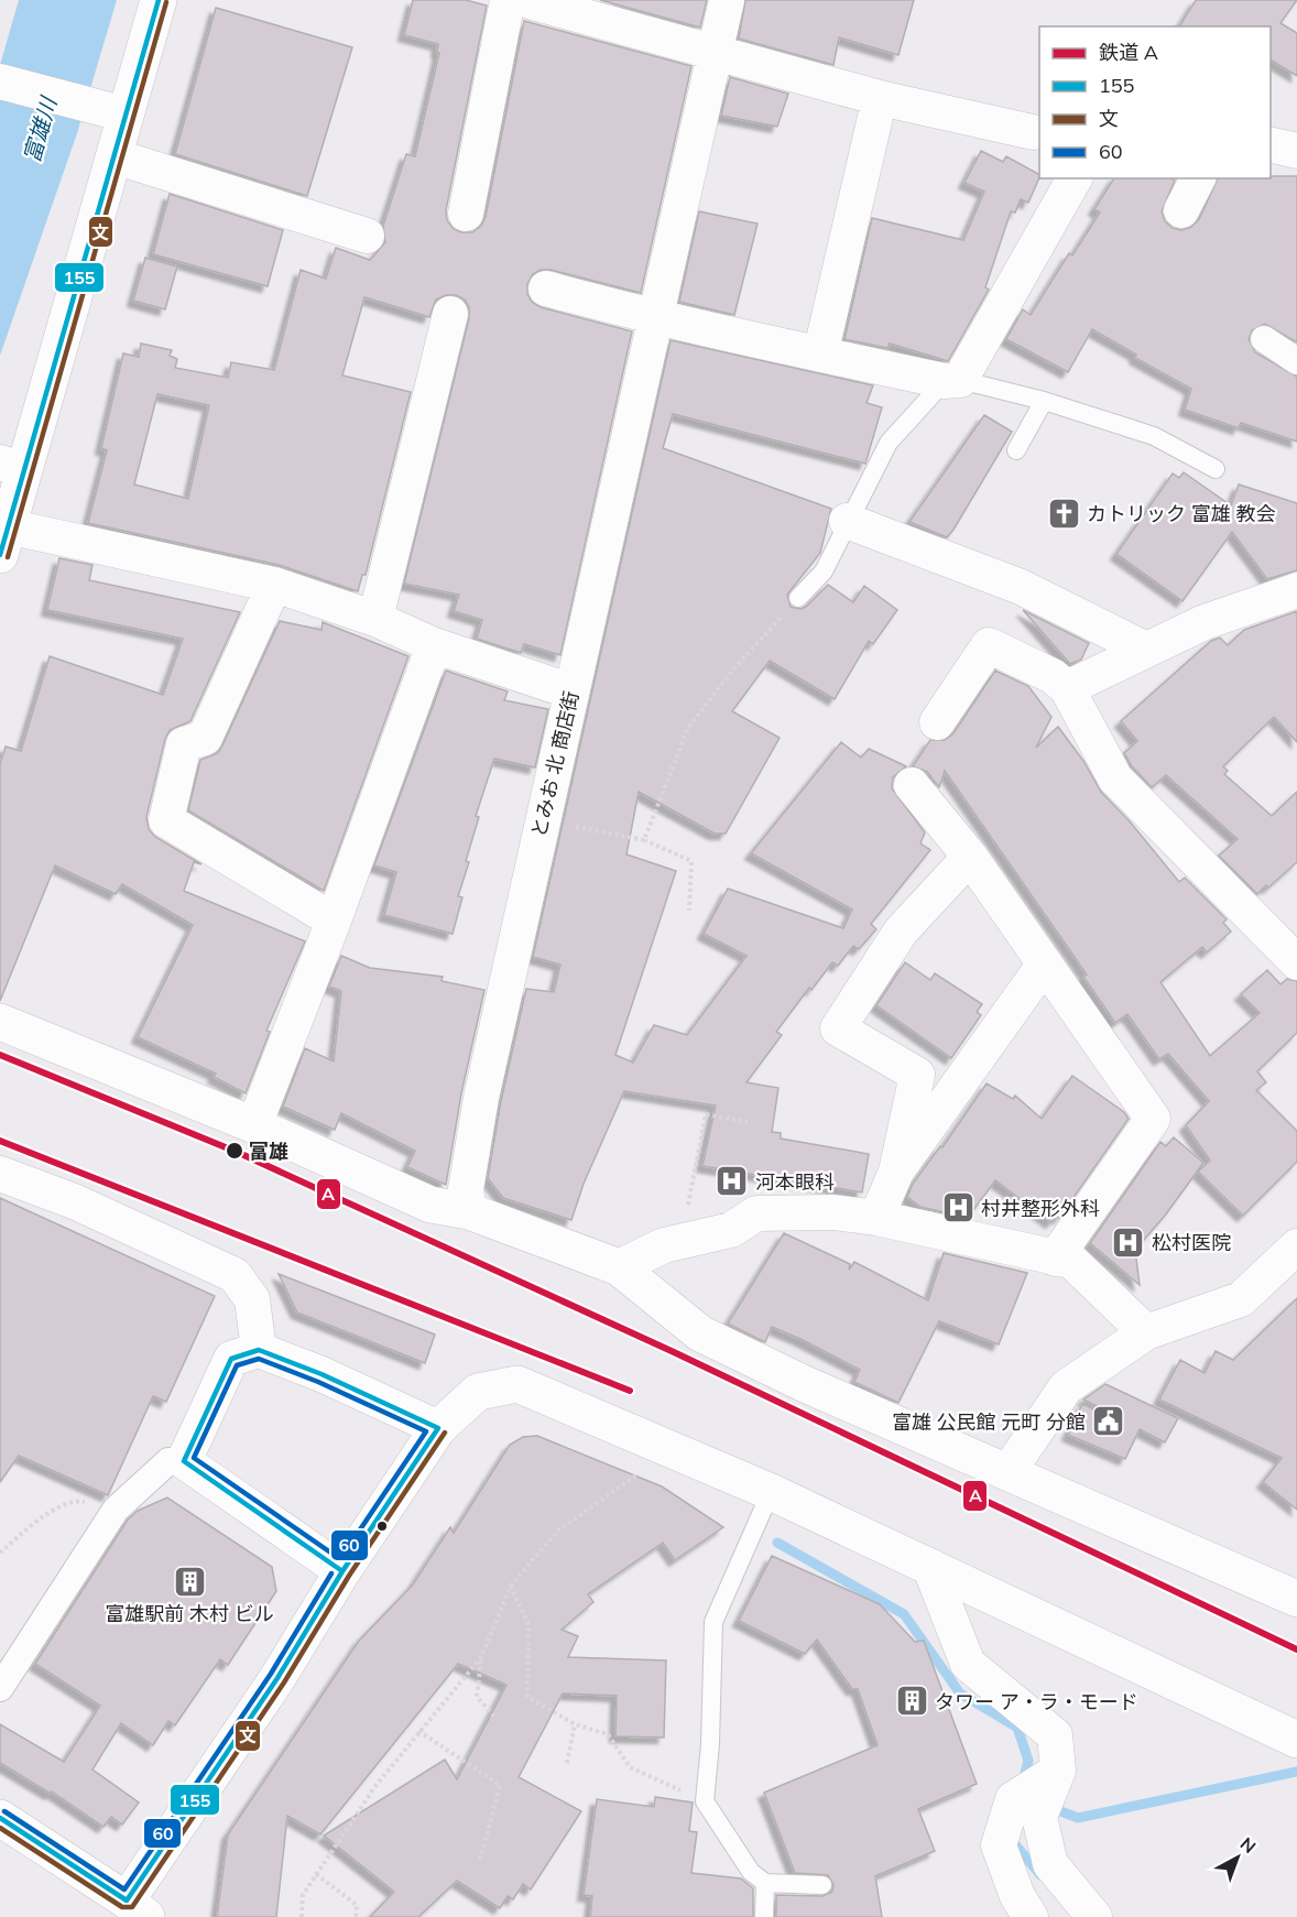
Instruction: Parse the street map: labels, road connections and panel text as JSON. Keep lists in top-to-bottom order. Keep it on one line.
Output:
{"streets":{"street":["とみお 北 商店街"]},"water":["富雄川"],"places":{"church":["カトリック 富雄 教会"],"other":["富雄"],"hospital":["河本眼科","村井整形外科","松村医院"],"public building":["富雄 公民館 元町 分館"],"building":["富雄駅前 木村 ビル","タワー ア・ラ・モード"]},"lines":["transit line 155","transit line 文","rail line A","transit line 60"],"legend":["鉄道 A","155","文","60"],"north":"top right"}
